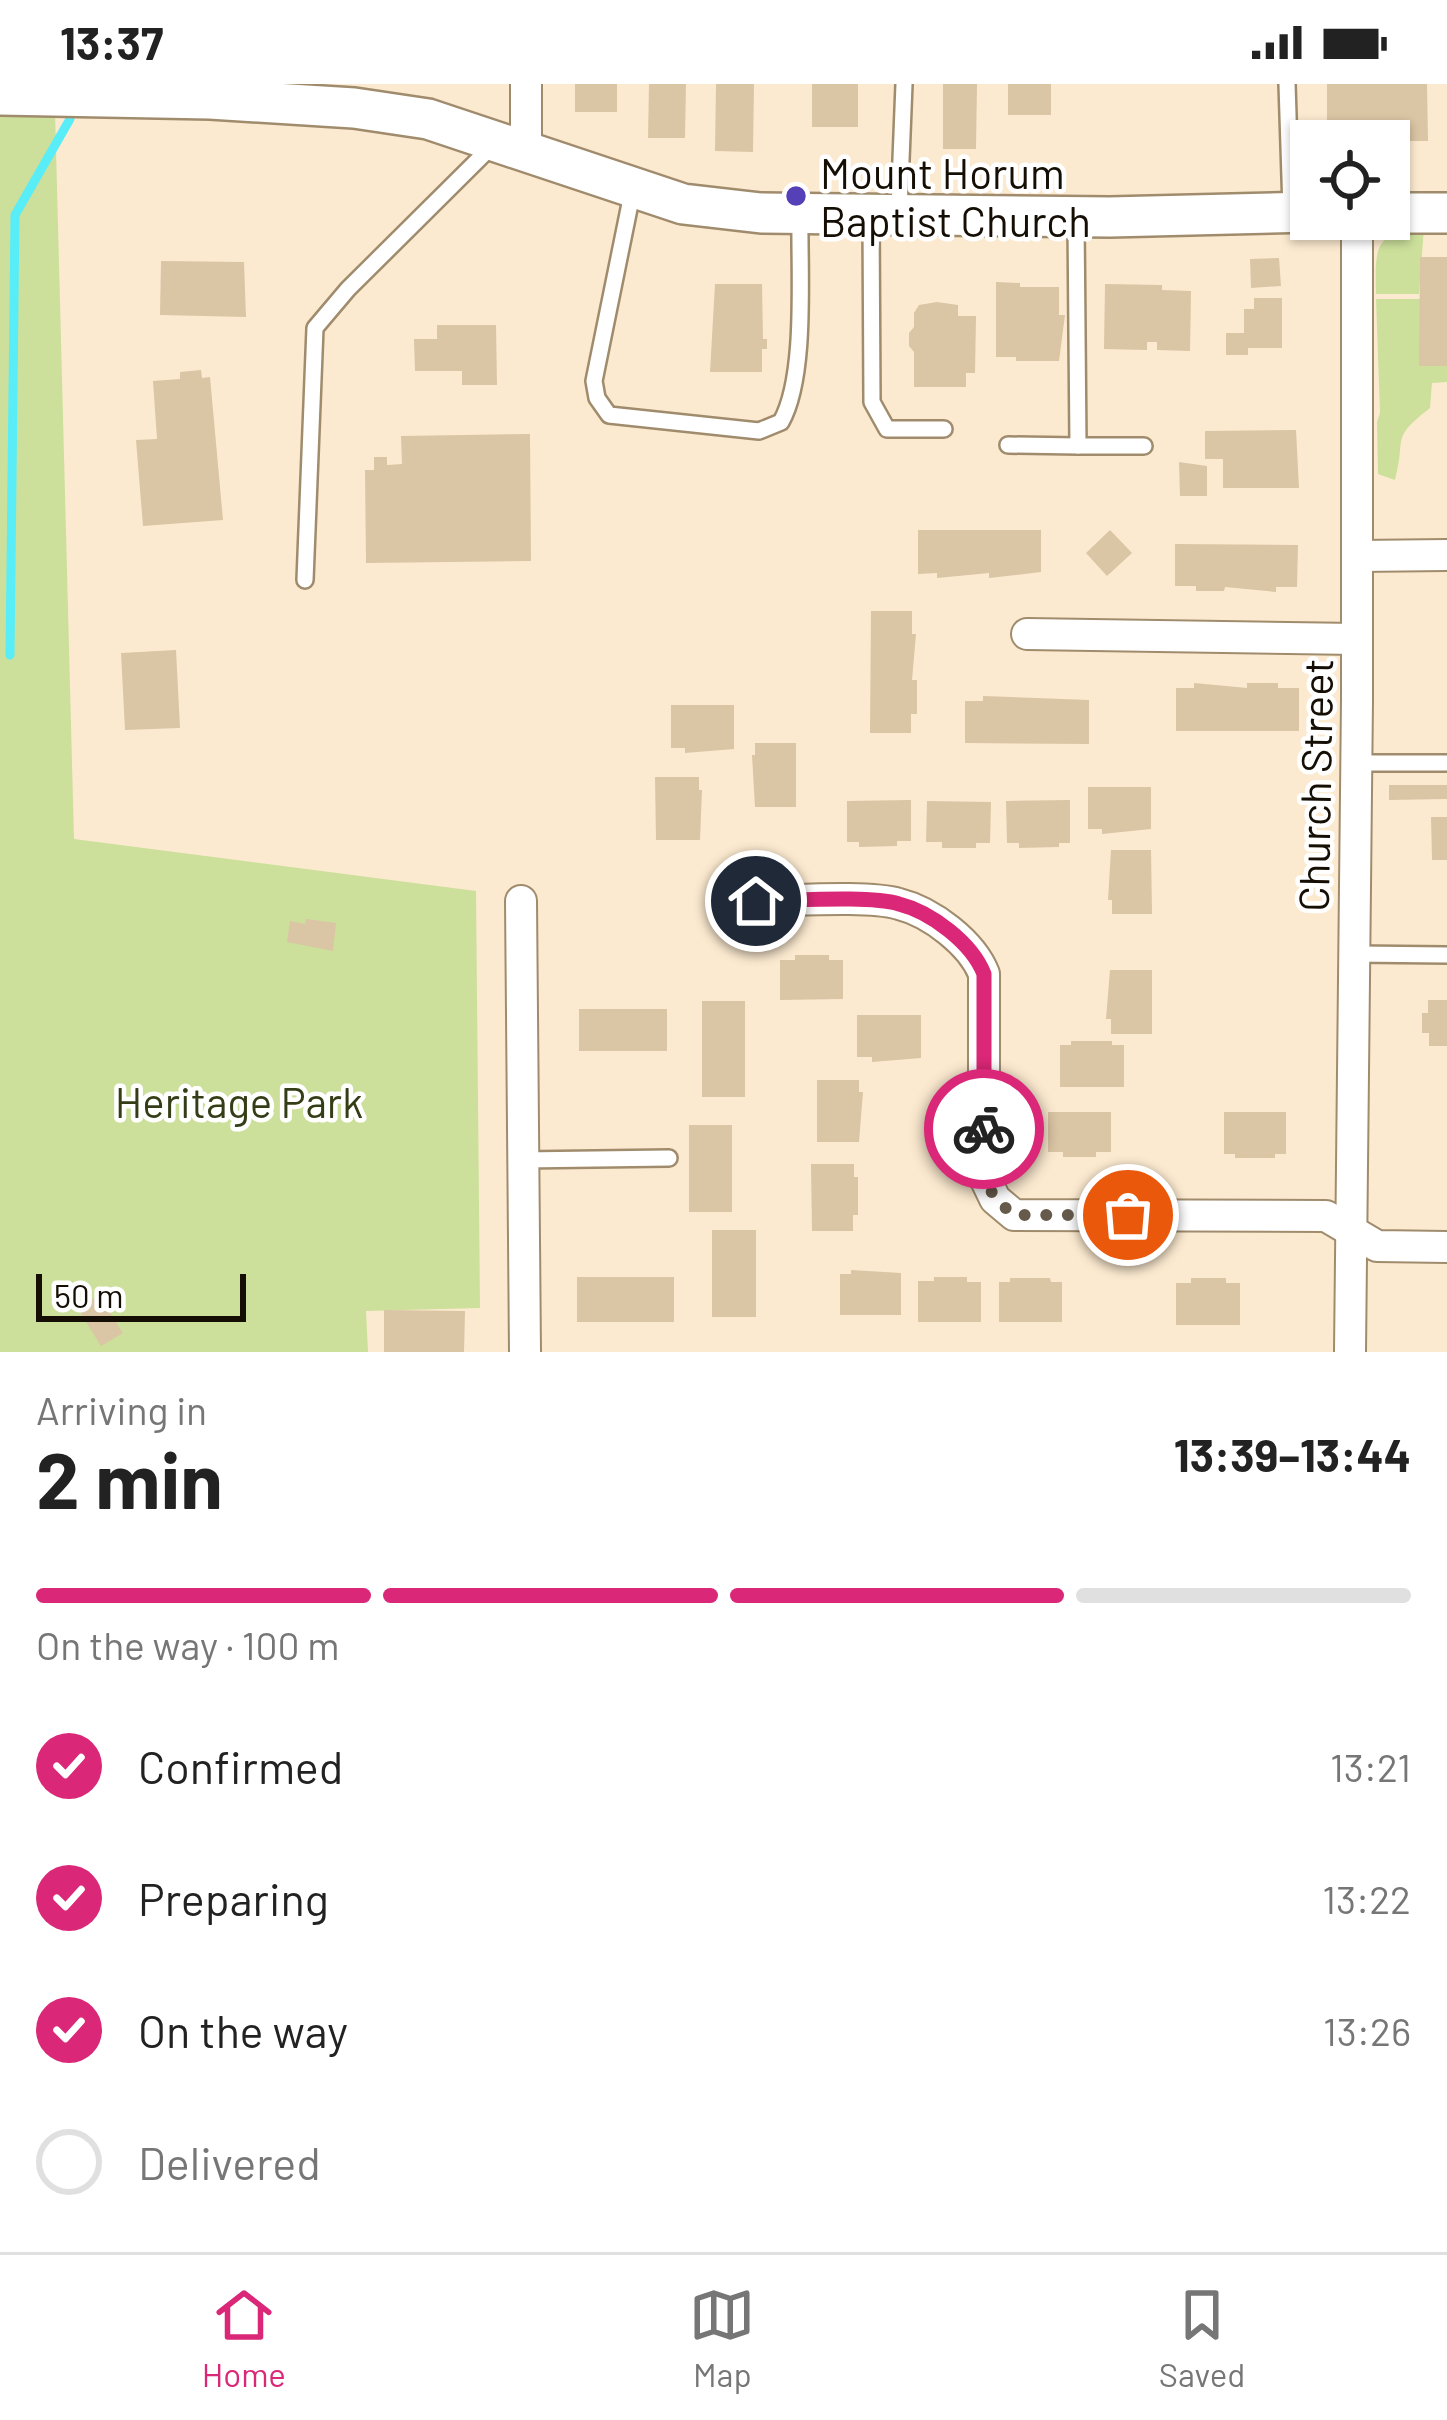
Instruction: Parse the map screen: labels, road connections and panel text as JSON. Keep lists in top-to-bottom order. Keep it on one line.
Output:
{"streets":{"street":["Church Street"]},"parks":["Heritage Park"],"places":["Mount Horum Baptist Church"],"scale_bar":"50 m","page":{"status":"13:37","scale":"50 m","heading":["2 min","Arriving in","13:39–13:44"],"bar":"On the way · 100 m","list":[["Confirmed","13:21"],["Preparing","13:22"],["On the way","13:26"],"Delivered"],"tabs":["Home","Map","Saved"]}}
